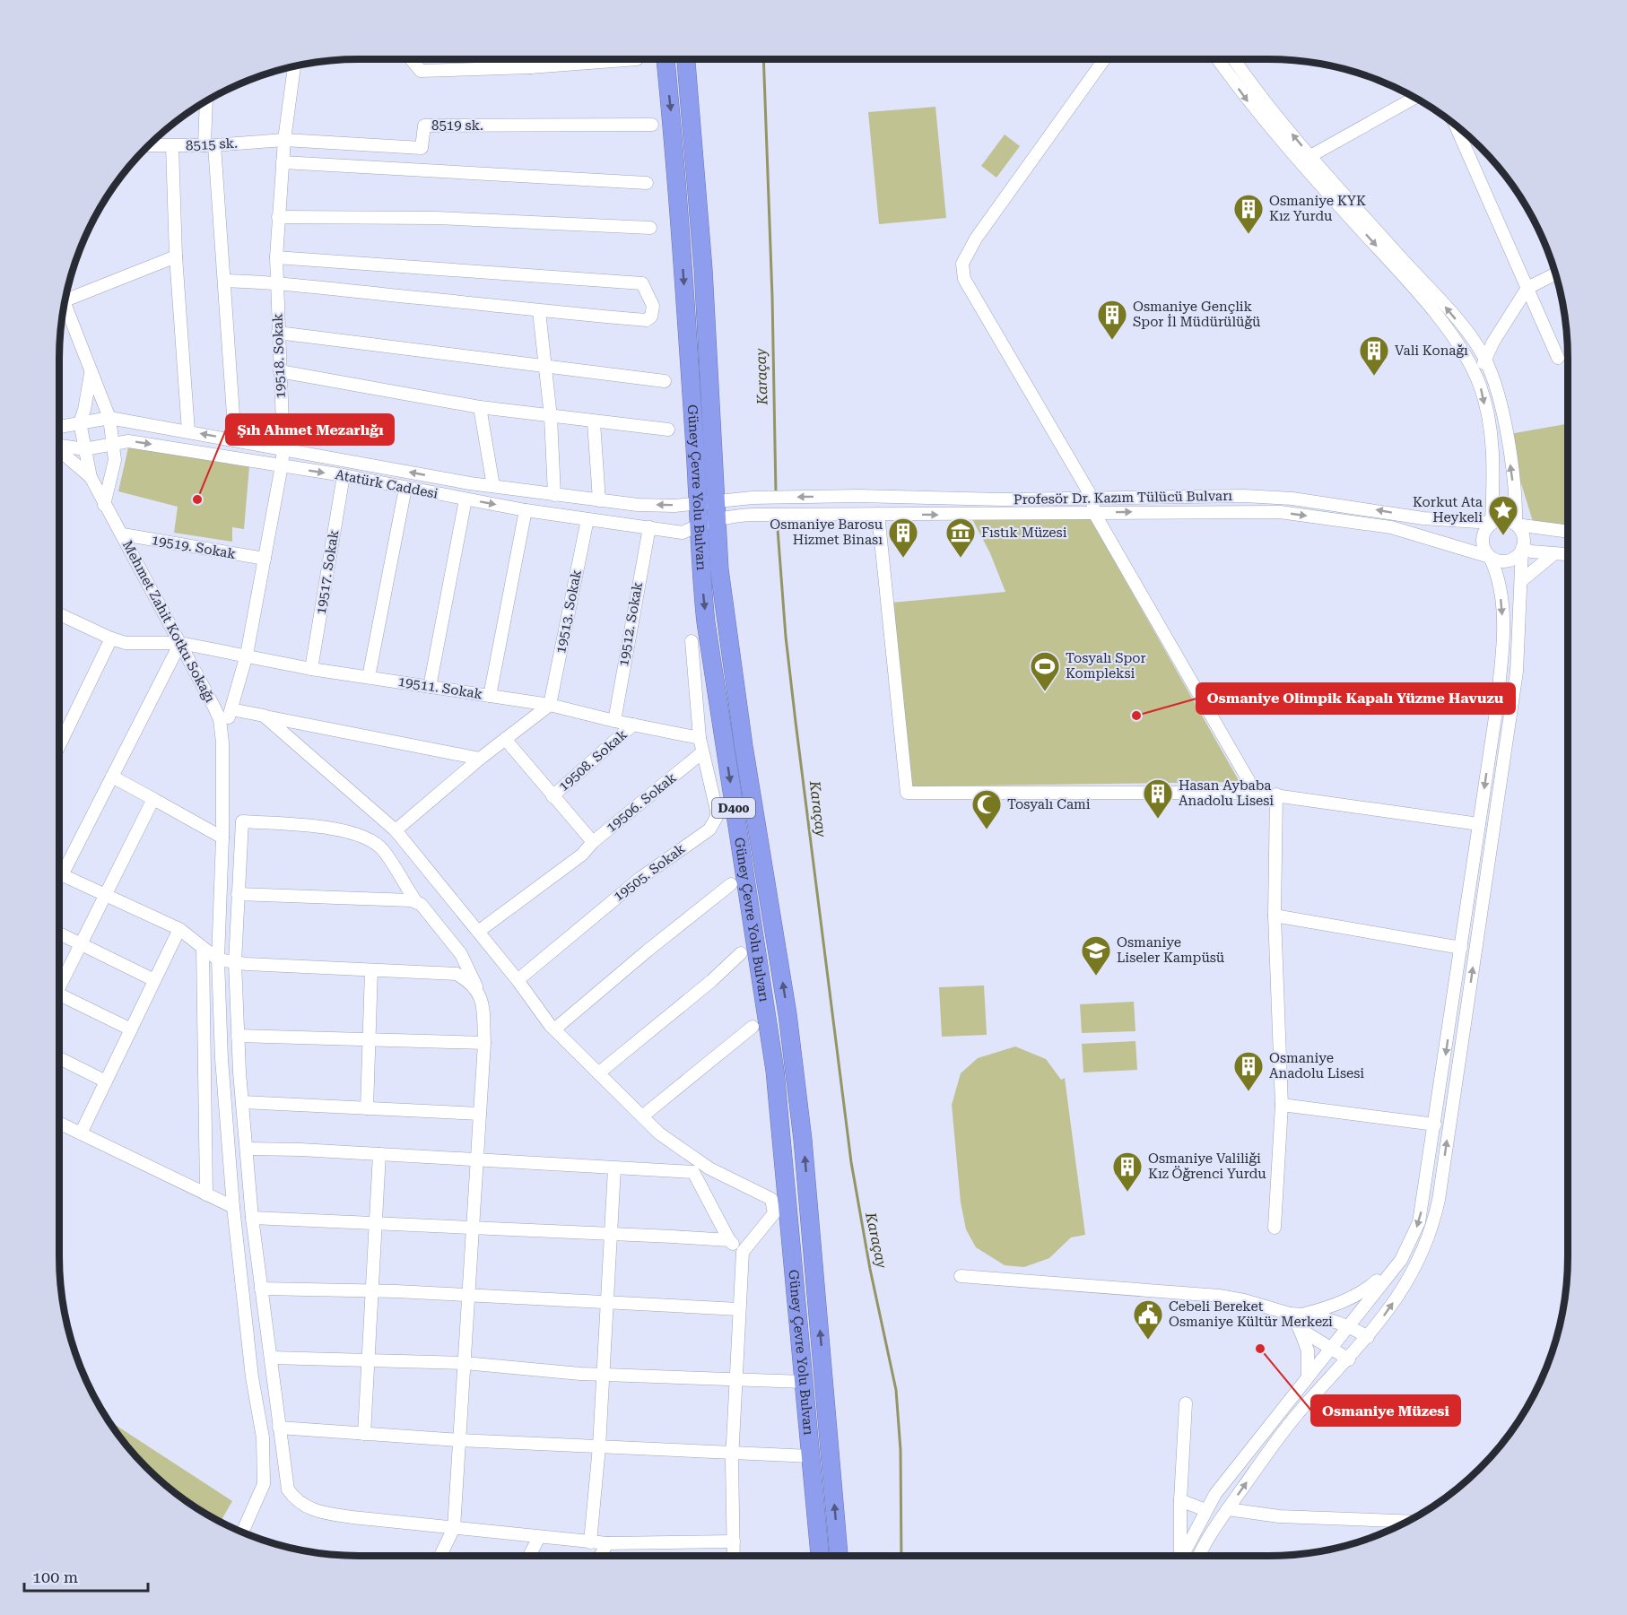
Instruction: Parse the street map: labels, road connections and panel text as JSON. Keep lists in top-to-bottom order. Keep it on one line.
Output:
{"streets":{"highway":["Güney Çevre Yolu Bulvarı","D400"],"street":["8519 sk.","8515 sk.","19518. Sokak","Atatürk Caddesi","Profesör Dr. Kazım Tülücü Bulvarı","19519. Sokak","19517. Sokak","19513. Sokak","Mehmet Zahit Kotku Sokağı","19512. Sokak","19511. Sokak","19508. Sokak","19506. Sokak","19505. Sokak"]},"crossings":[["8519 sk.","8515 sk."],["8519 sk.","19518. Sokak"],["8515 sk.","19518. Sokak"],["19518. Sokak","Atatürk Caddesi"],["19518. Sokak","19519. Sokak"],["19518. Sokak","Mehmet Zahit Kotku Sokağı"],["19518. Sokak","19511. Sokak"],["Atatürk Caddesi","Güney Çevre Yolu Bulvarı"],["Atatürk Caddesi","Profesör Dr. Kazım Tülücü Bulvarı"],["Atatürk Caddesi","19517. Sokak"],["Atatürk Caddesi","19513. Sokak"],["Atatürk Caddesi","19512. Sokak"],["19519. Sokak","Mehmet Zahit Kotku Sokağı"],["19517. Sokak","19511. Sokak"],["19513. Sokak","19511. Sokak"],["Mehmet Zahit Kotku Sokağı","19511. Sokak"],["19512. Sokak","19511. Sokak"],["19511. Sokak","19508. Sokak"],["19511. Sokak","19505. Sokak"],["19506. Sokak","19505. Sokak"]],"water":["Karaçay"],"places":{"building":["Osmaniye KYK Kız Yurdu","Osmaniye Gençlik Spor İl Müdürülüğü","Vali Konağı","Osmaniye Barosu Hizmet Binası","Hasan Aybaba Anadolu Lisesi","Osmaniye Anadolu Lisesi","Osmaniye Valiliği Kız Öğrenci Yurdu"],"other":["Şıh Ahmet Mezarlığı","Osmaniye Olimpik Kapalı Yüzme Havuzu","Osmaniye Müzesi"],"place":["Korkut Ata Heykeli"],"museum":["Fıstık Müzesi"],"sports":["Tosyalı Spor Kompleksi"],"mosque":["Tosyalı Cami"],"school or university":["Osmaniye Liseler Kampüsü"],"public building":["Cebeli Bereket Osmaniye Kültür Merkezi"]},"scale_bar":"100 m"}
